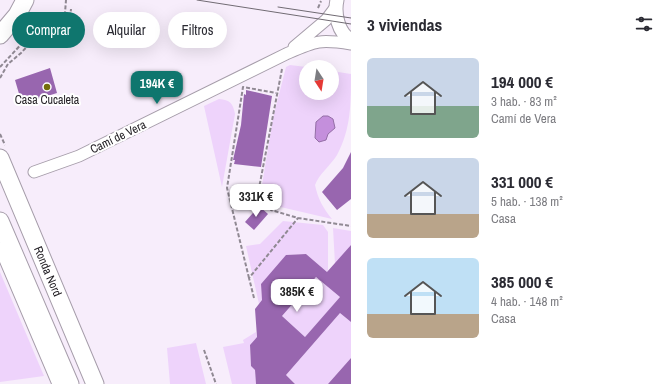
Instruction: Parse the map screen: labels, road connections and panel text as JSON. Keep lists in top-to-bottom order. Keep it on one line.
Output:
{"streets":{"main road":["Ronda Nord"],"street":["Camí de Vera"]},"places":["Casa Cucaleta"],"north":"bottom","page":{"heading":"3 viviendas","chip":["Comprar","Alquilar","Filtros"],"list":[{"name":"194 000 €","note":"3 hab. · 83 m² · Camí de Vera"},{"name":"331 000 €","note":"5 hab. · 138 m² · Casa"},{"name":"385 000 €","note":"4 hab. · 148 m² · Casa"}],"price":["194K €","331K €","385K €"]}}
